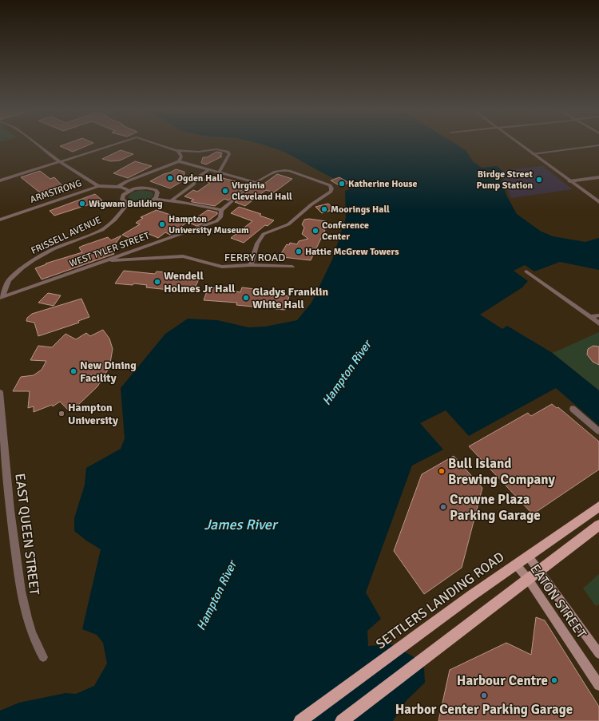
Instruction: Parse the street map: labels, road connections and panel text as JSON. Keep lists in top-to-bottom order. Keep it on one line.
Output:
{"streets":{"main road":["SETTLERS LANDING ROAD","EATON STREET"],"street":["ARMSTRONG","FRISSELL AVENUE","WEST TYLER STREET","FERRY ROAD","EAST QUEEN STREET"]},"crossings":[["FRISSELL AVENUE","WEST TYLER STREET"],["WEST TYLER STREET","FERRY ROAD"],["SETTLERS LANDING ROAD","EATON STREET"]],"water":["Hampton River","James River"],"places":["Ogden Hall","Birdge Street Pump Station","Katherine House","Virginia Cleveland Hall","Wigwam Building","Moorings Hall","Hampton University Museum","Conference Center","Hattie McGrew Towers","Wendell Holmes Jr Hall","Gladys Franklin White Hall","New Dining Facility","Hampton University","Bull Island Brewing Company","Crowne Plaza Parking Garage","Harbour Centre","Harbor Center Parking Garage"]}
